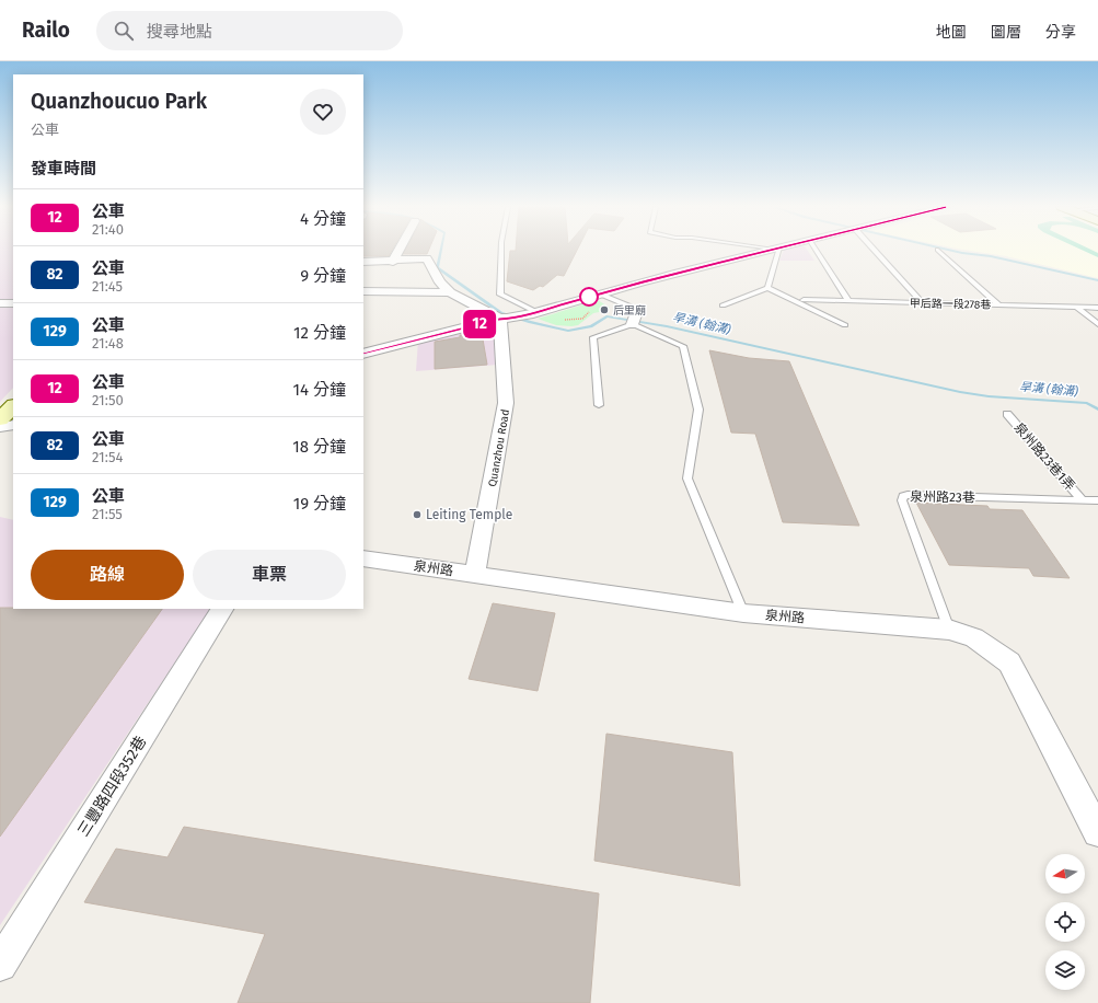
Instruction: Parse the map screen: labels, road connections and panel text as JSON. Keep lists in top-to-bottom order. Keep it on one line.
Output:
{"streets":{"street":["Quanzhou Road","泉州路","三豐路四段352巷"],"lane":["甲后路一段278巷","泉州路23巷1弄","泉州路23巷"]},"crossings":[["Quanzhou Road","泉州路"],["泉州路23巷1弄","泉州路23巷"],["泉州路23巷","泉州路"]],"water":["旱溝 (翰溝)"],"places":["后里廟","Leiting Temple"],"lines":["bus line 12"],"north":"left","page":{"header":"Railo","search":"搜尋地點","nav":["地圖","圖層","分享"],"on_map":"12","heading":[["Quanzhoucuo Park","公車"],"發車時間"],"list":[{"mark":"12","name":"公車","note":"21:40","value":"4 分鐘"},{"mark":"82","name":"公車","note":"21:45","value":"9 分鐘"},{"mark":"129","name":"公車","note":"21:48","value":"12 分鐘"},{"mark":"12","name":"公車","note":"21:50","value":"14 分鐘"},{"mark":"82","name":"公車","note":"21:54","value":"18 分鐘"},{"mark":"129","name":"公車","note":"21:55","value":"19 分鐘"}],"buttons":["路線","車票"]}}
